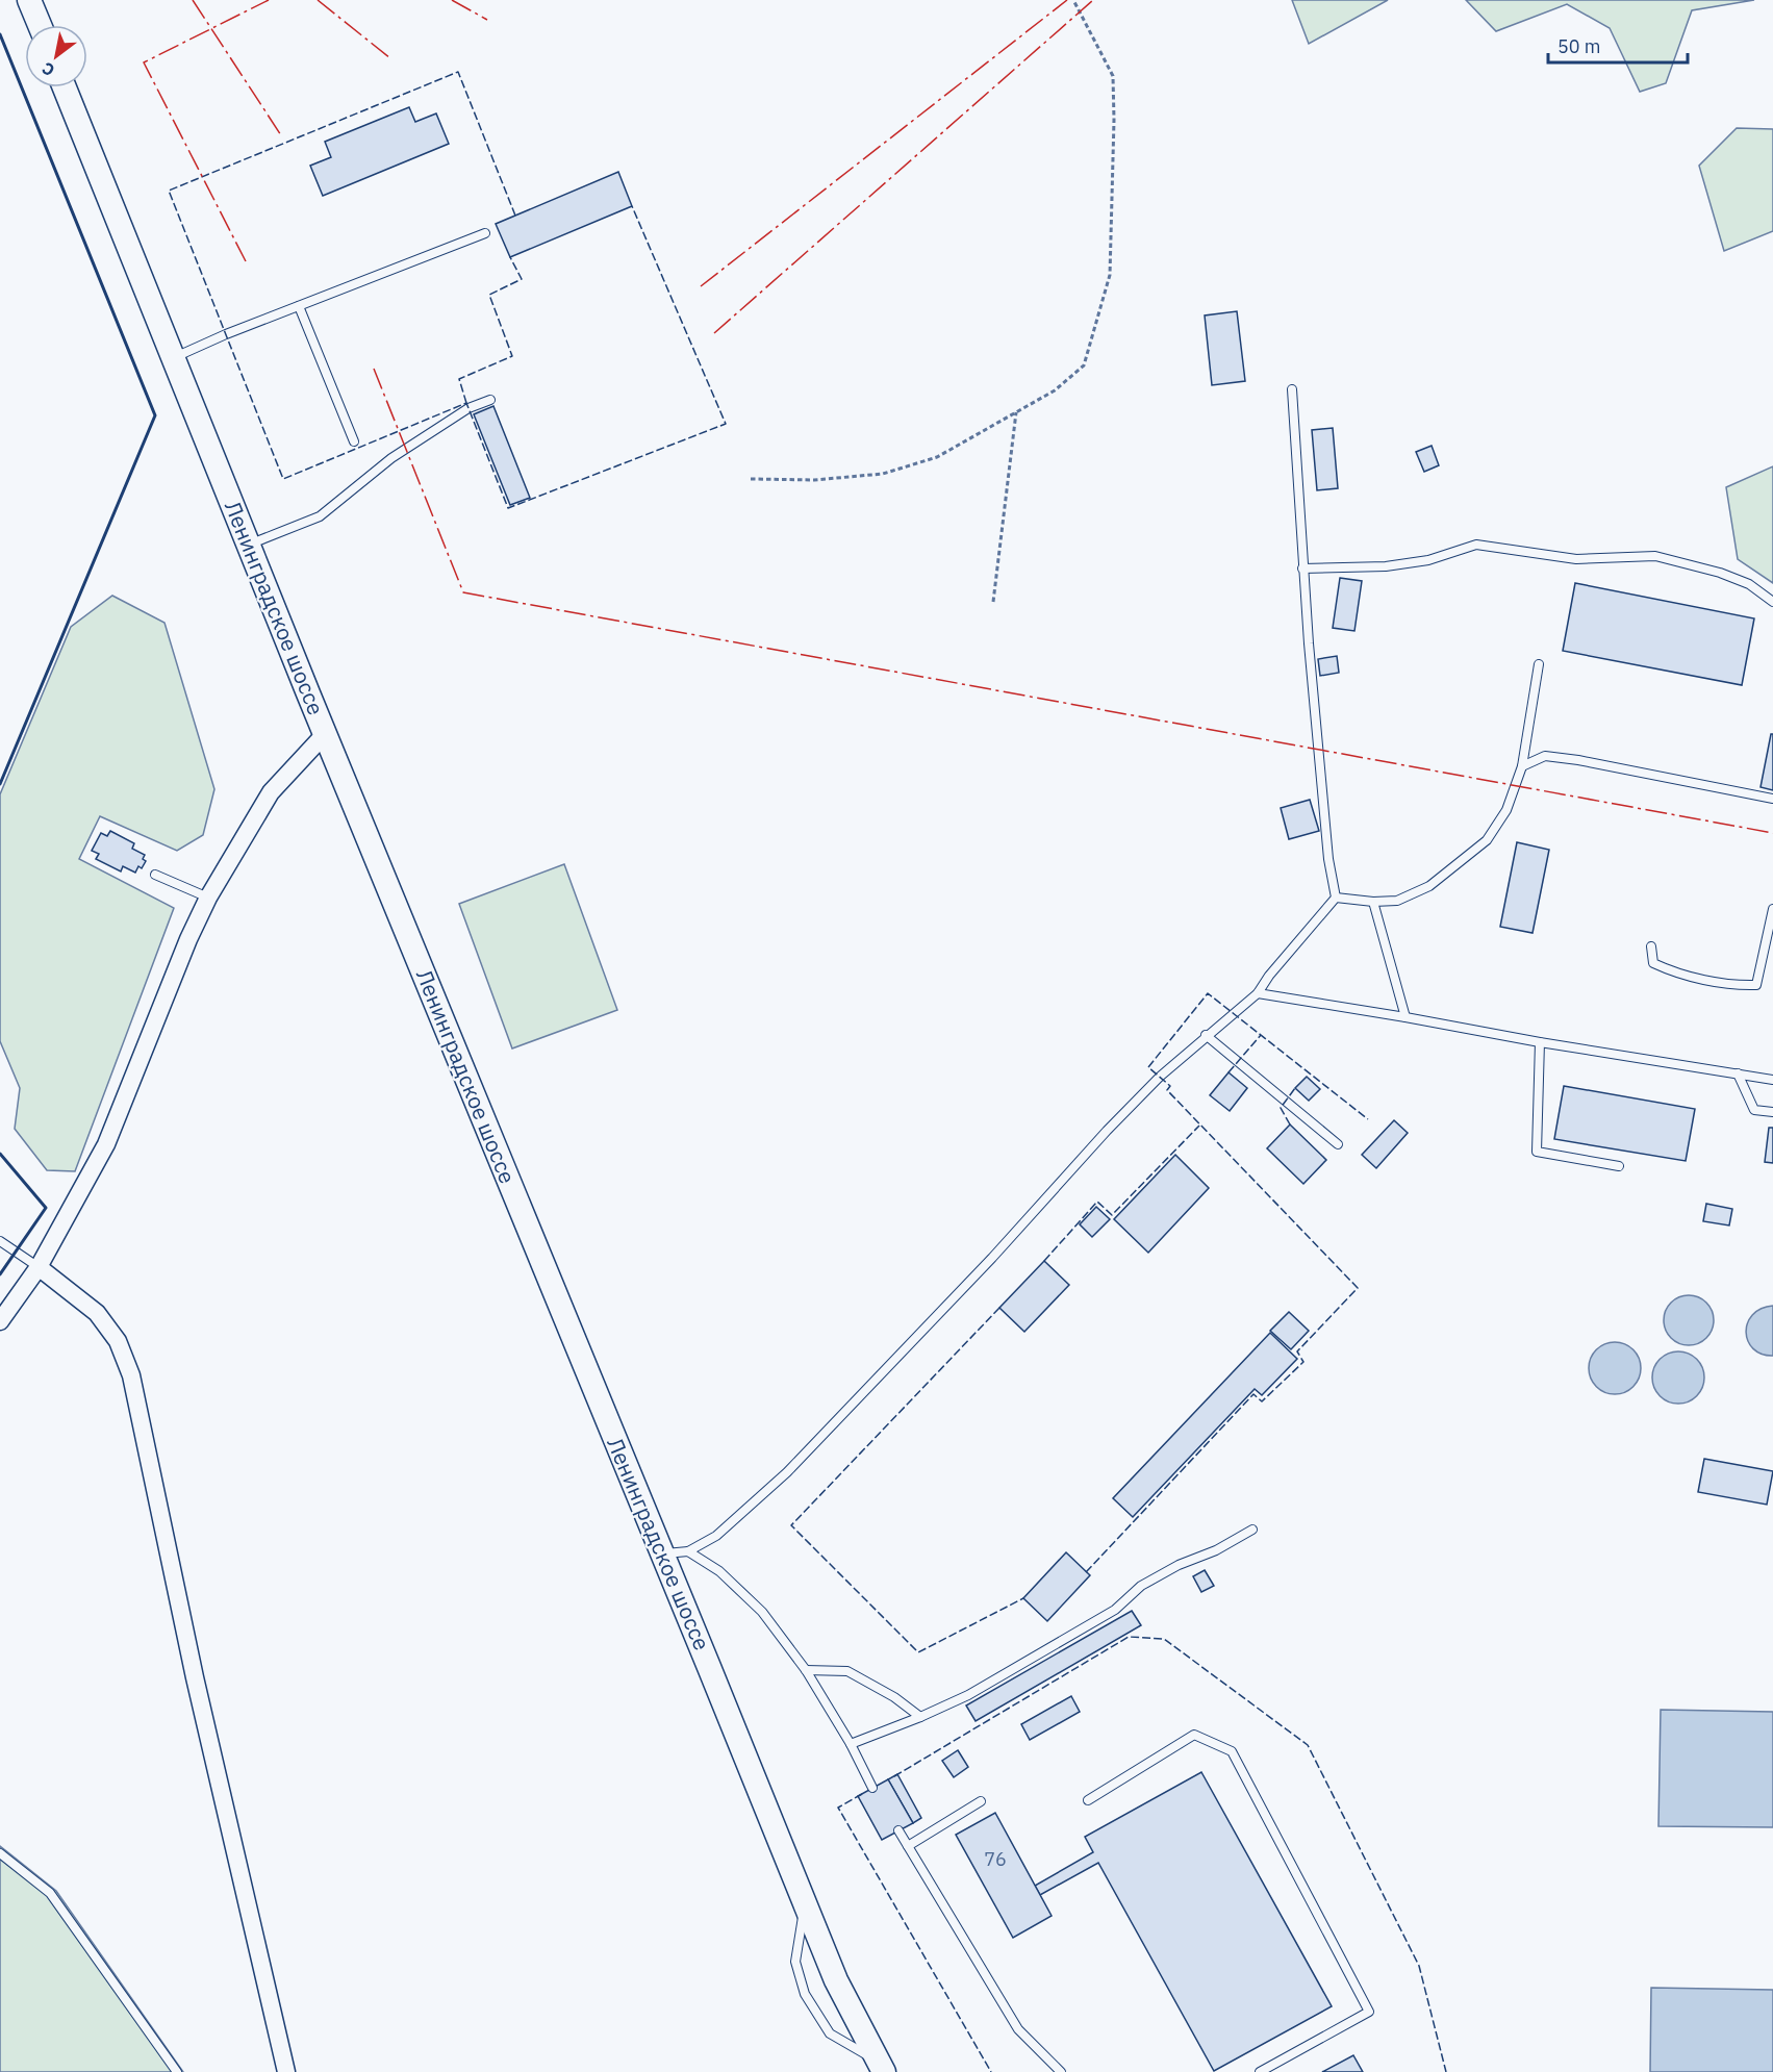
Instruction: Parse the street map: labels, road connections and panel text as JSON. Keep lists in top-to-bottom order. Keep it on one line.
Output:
{"streets":{"main road":["Ленинградское шоссе"]},"house_numbers":["76"],"scale_bar":"50 m","north":"bottom left"}
